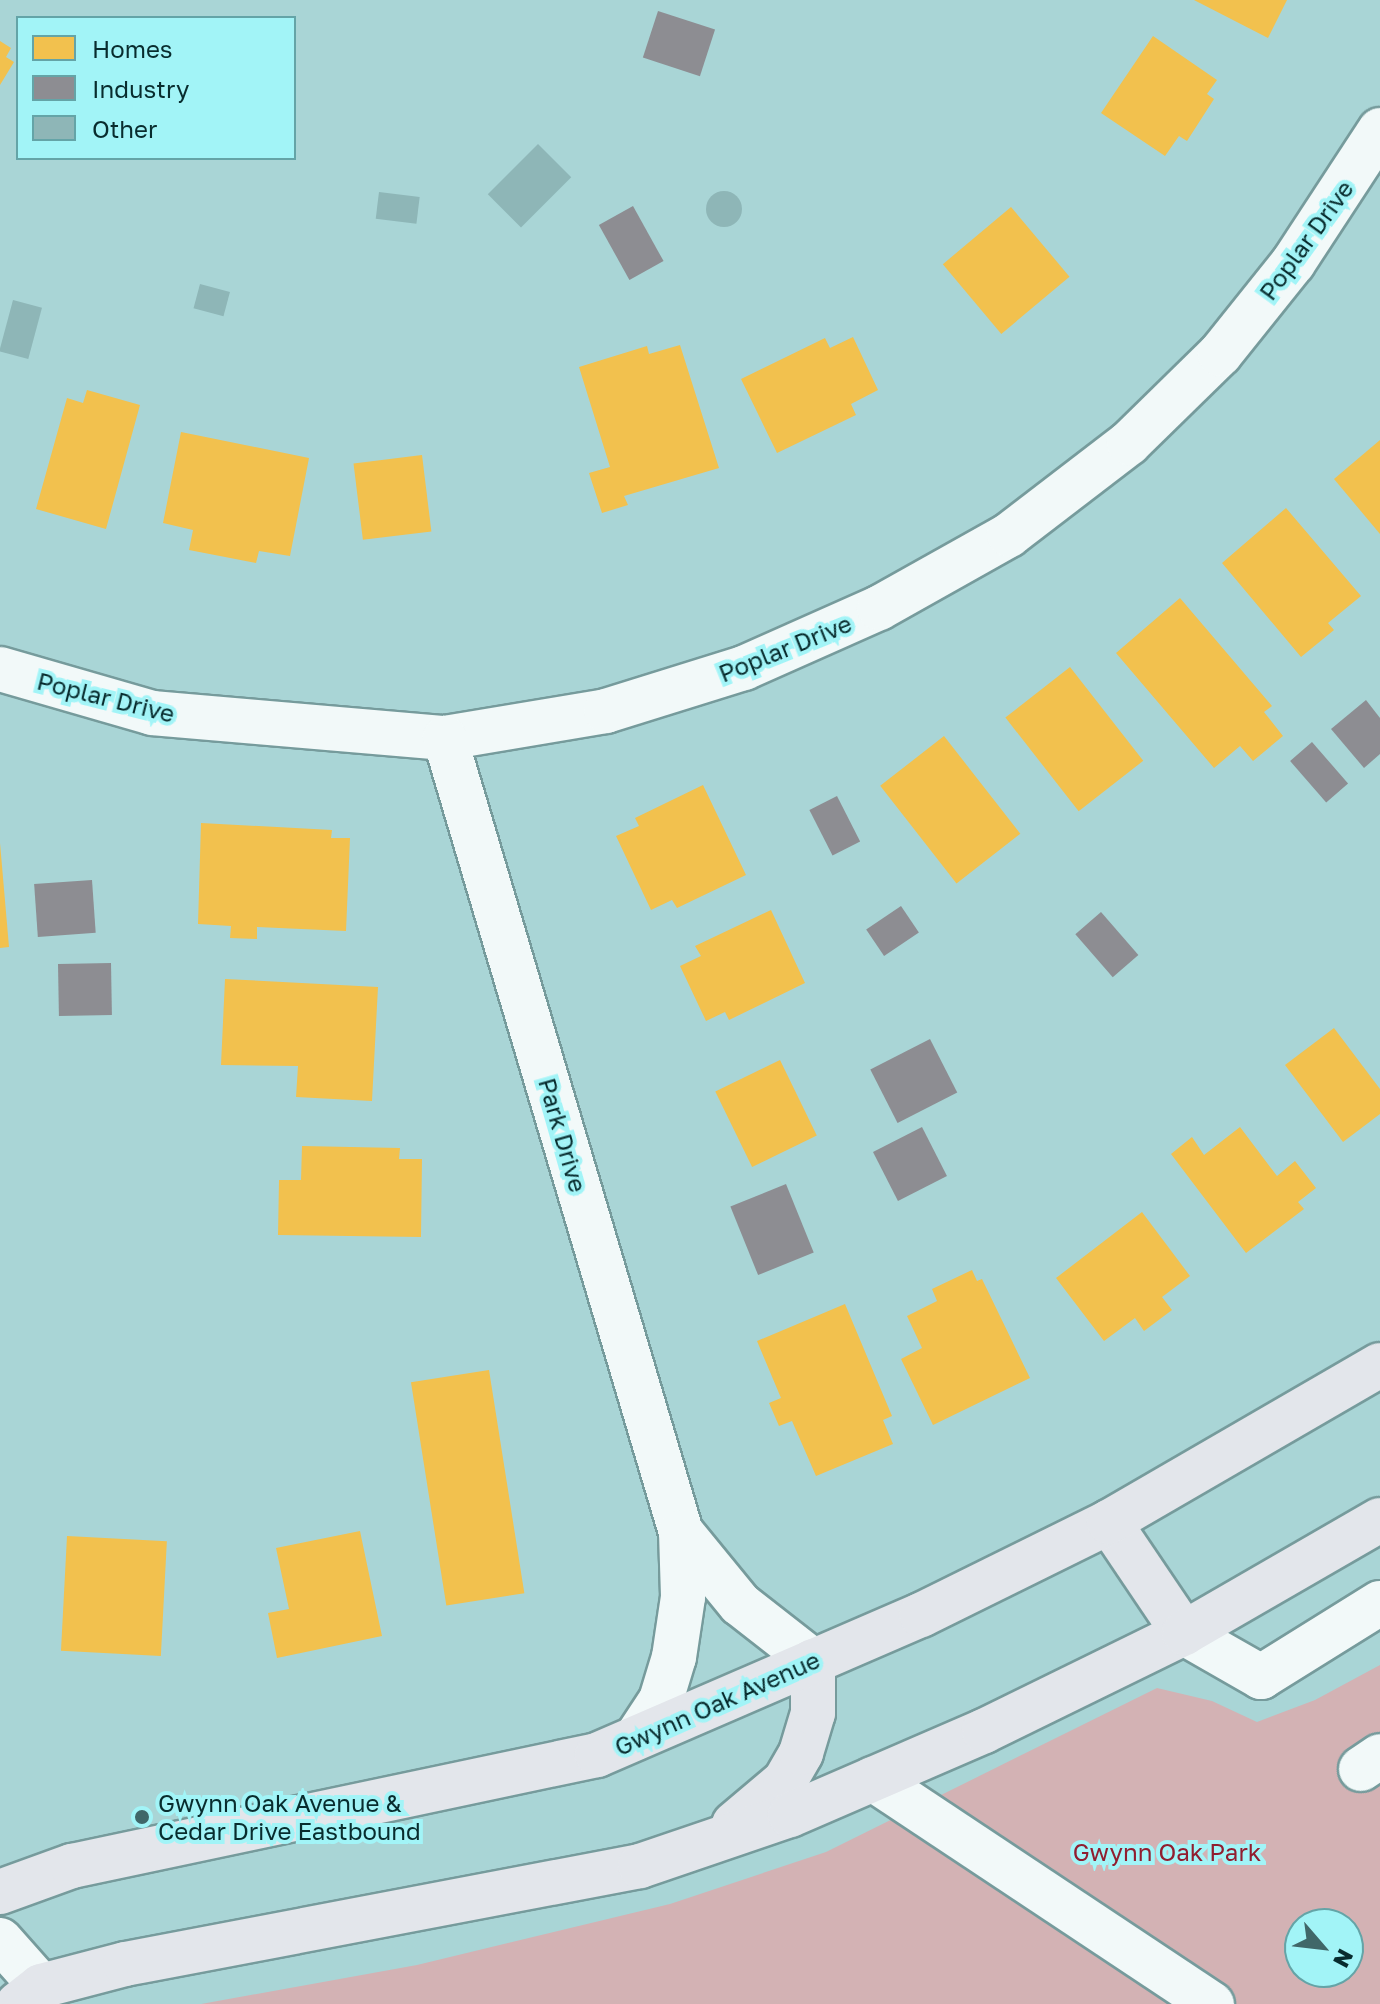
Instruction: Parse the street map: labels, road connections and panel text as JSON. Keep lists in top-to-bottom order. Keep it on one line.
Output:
{"streets":{"main road":["Gwynn Oak Avenue"],"street":["Poplar Drive","Park Drive"]},"crossings":[["Poplar Drive","Park Drive"],["Park Drive","Gwynn Oak Avenue"]],"parks":["Gwynn Oak Park"],"places":["Gwynn Oak Avenue & Cedar Drive Eastbound"],"legend":["Homes","Industry","Other"],"north":"bottom right"}
